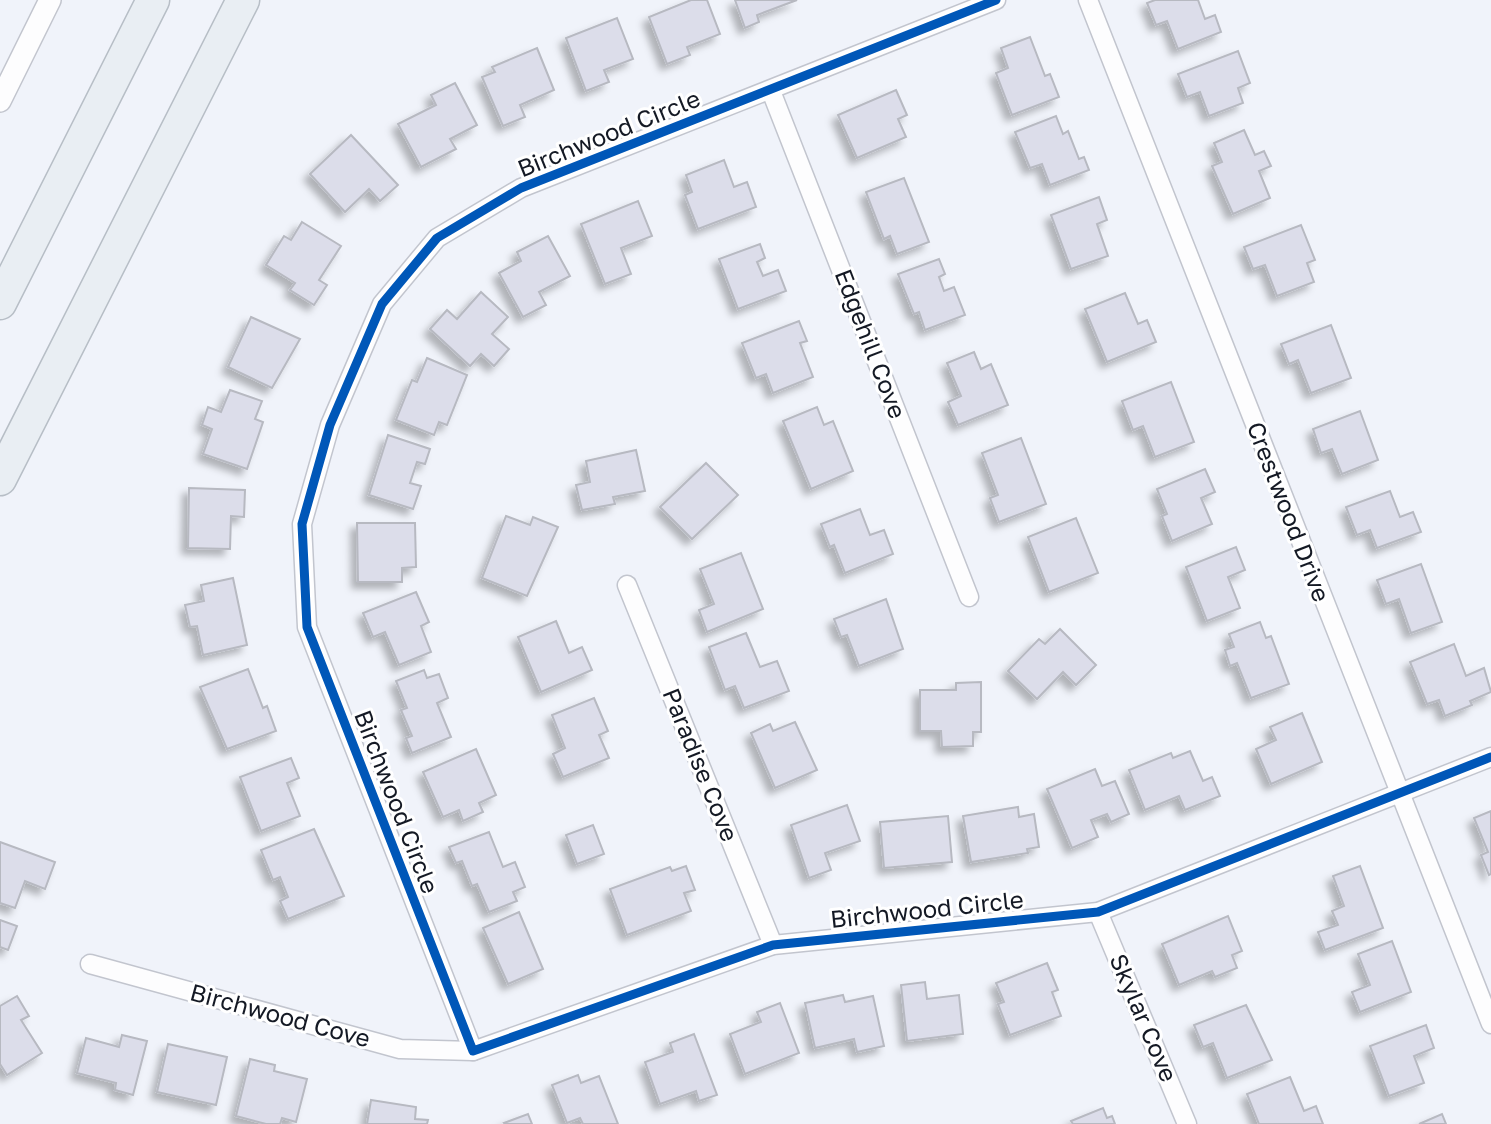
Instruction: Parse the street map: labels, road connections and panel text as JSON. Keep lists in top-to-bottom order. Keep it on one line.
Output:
{"streets":{"street":["Birchwood Circle","Edgehill Cove","Crestwood Drive","Paradise Cove","Birchwood Cove","Skylar Cove"]},"crossings":[["Birchwood Circle","Edgehill Cove"],["Birchwood Circle","Crestwood Drive"],["Birchwood Circle","Paradise Cove"],["Birchwood Circle","Birchwood Cove"],["Birchwood Circle","Skylar Cove"]]}
